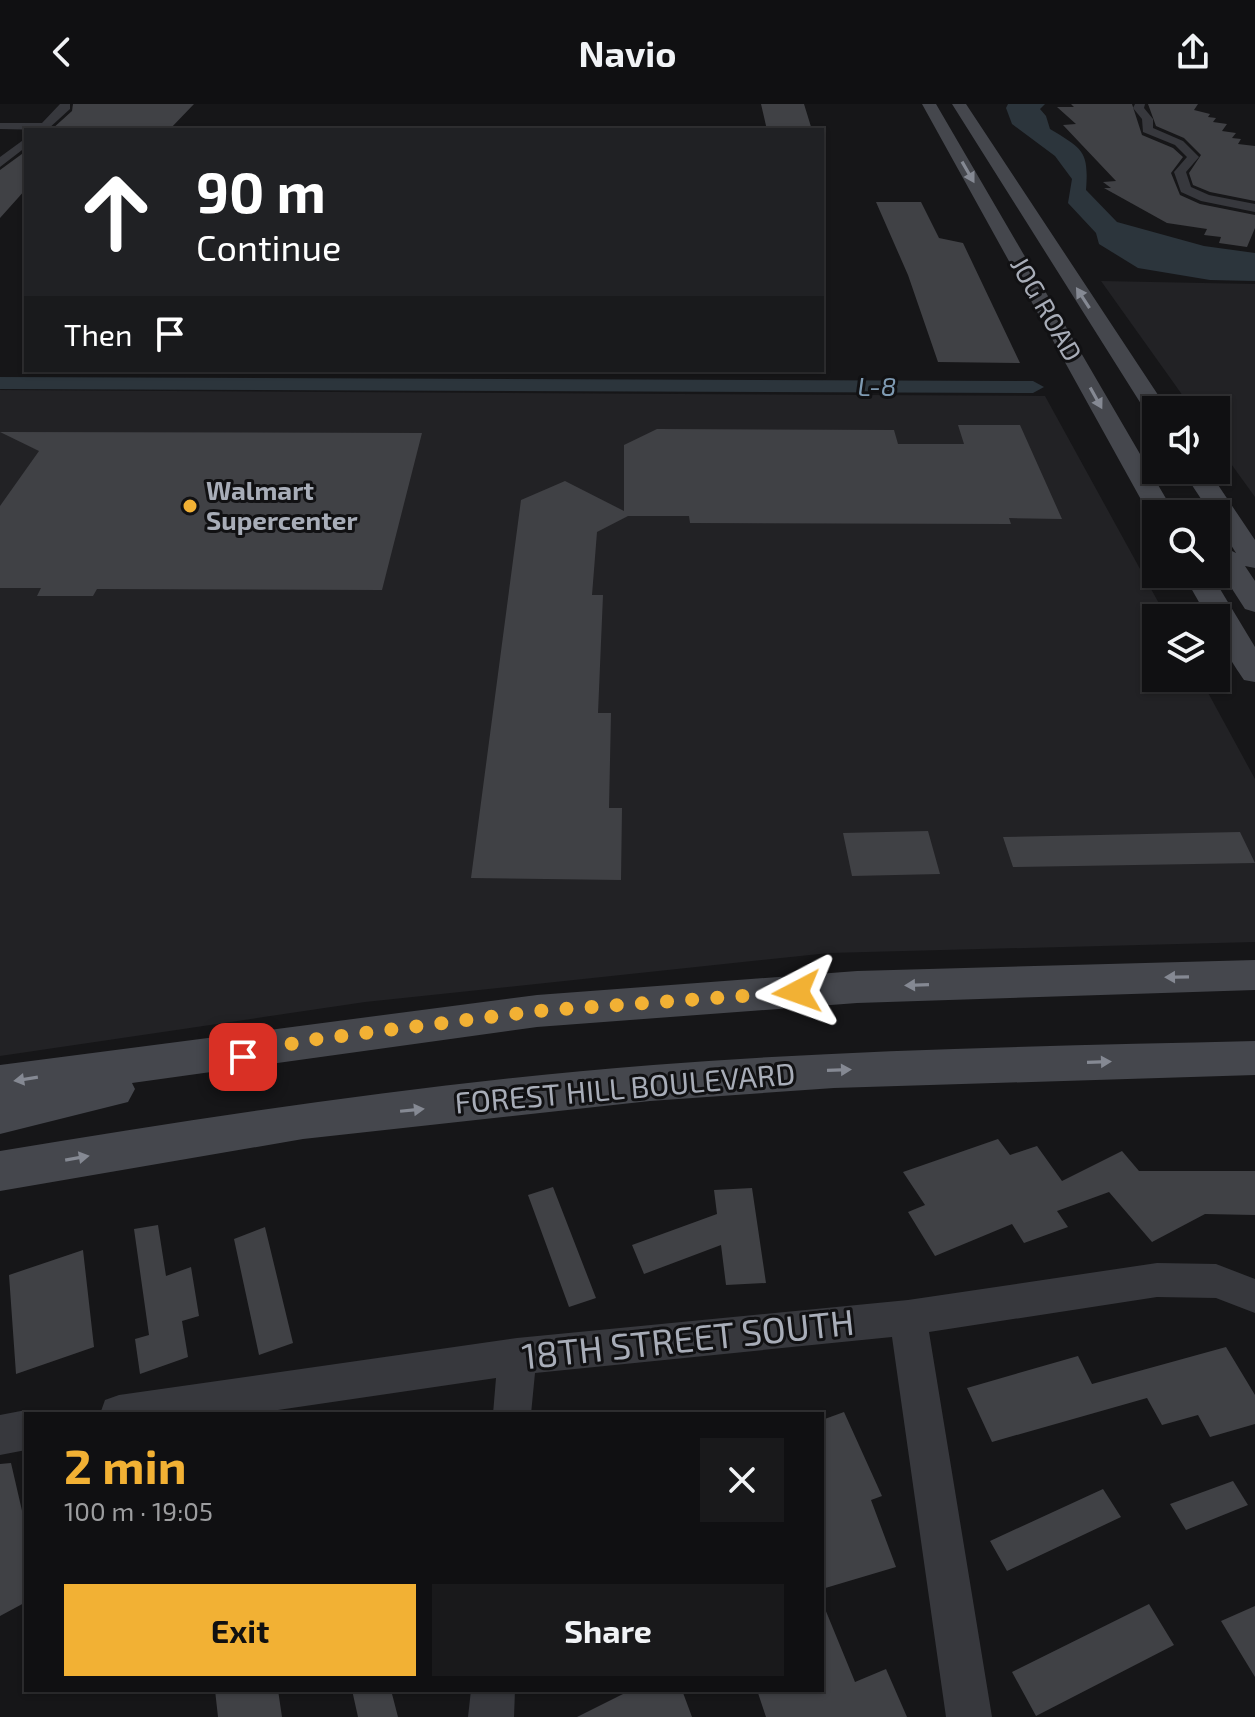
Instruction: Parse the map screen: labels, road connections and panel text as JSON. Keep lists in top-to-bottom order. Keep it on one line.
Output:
{"streets":{"main road":["JOG ROAD","FOREST HILL BOULEVARD"],"street":["18TH STREET SOUTH"]},"water":["L-8"],"places":["Walmart Supercenter"],"page":{"header":"Navio","turn":["90 m","Continue"],"then":"Then","heading":["2 min","100 m · 19:05"],"buttons":["Exit","Share"]}}
